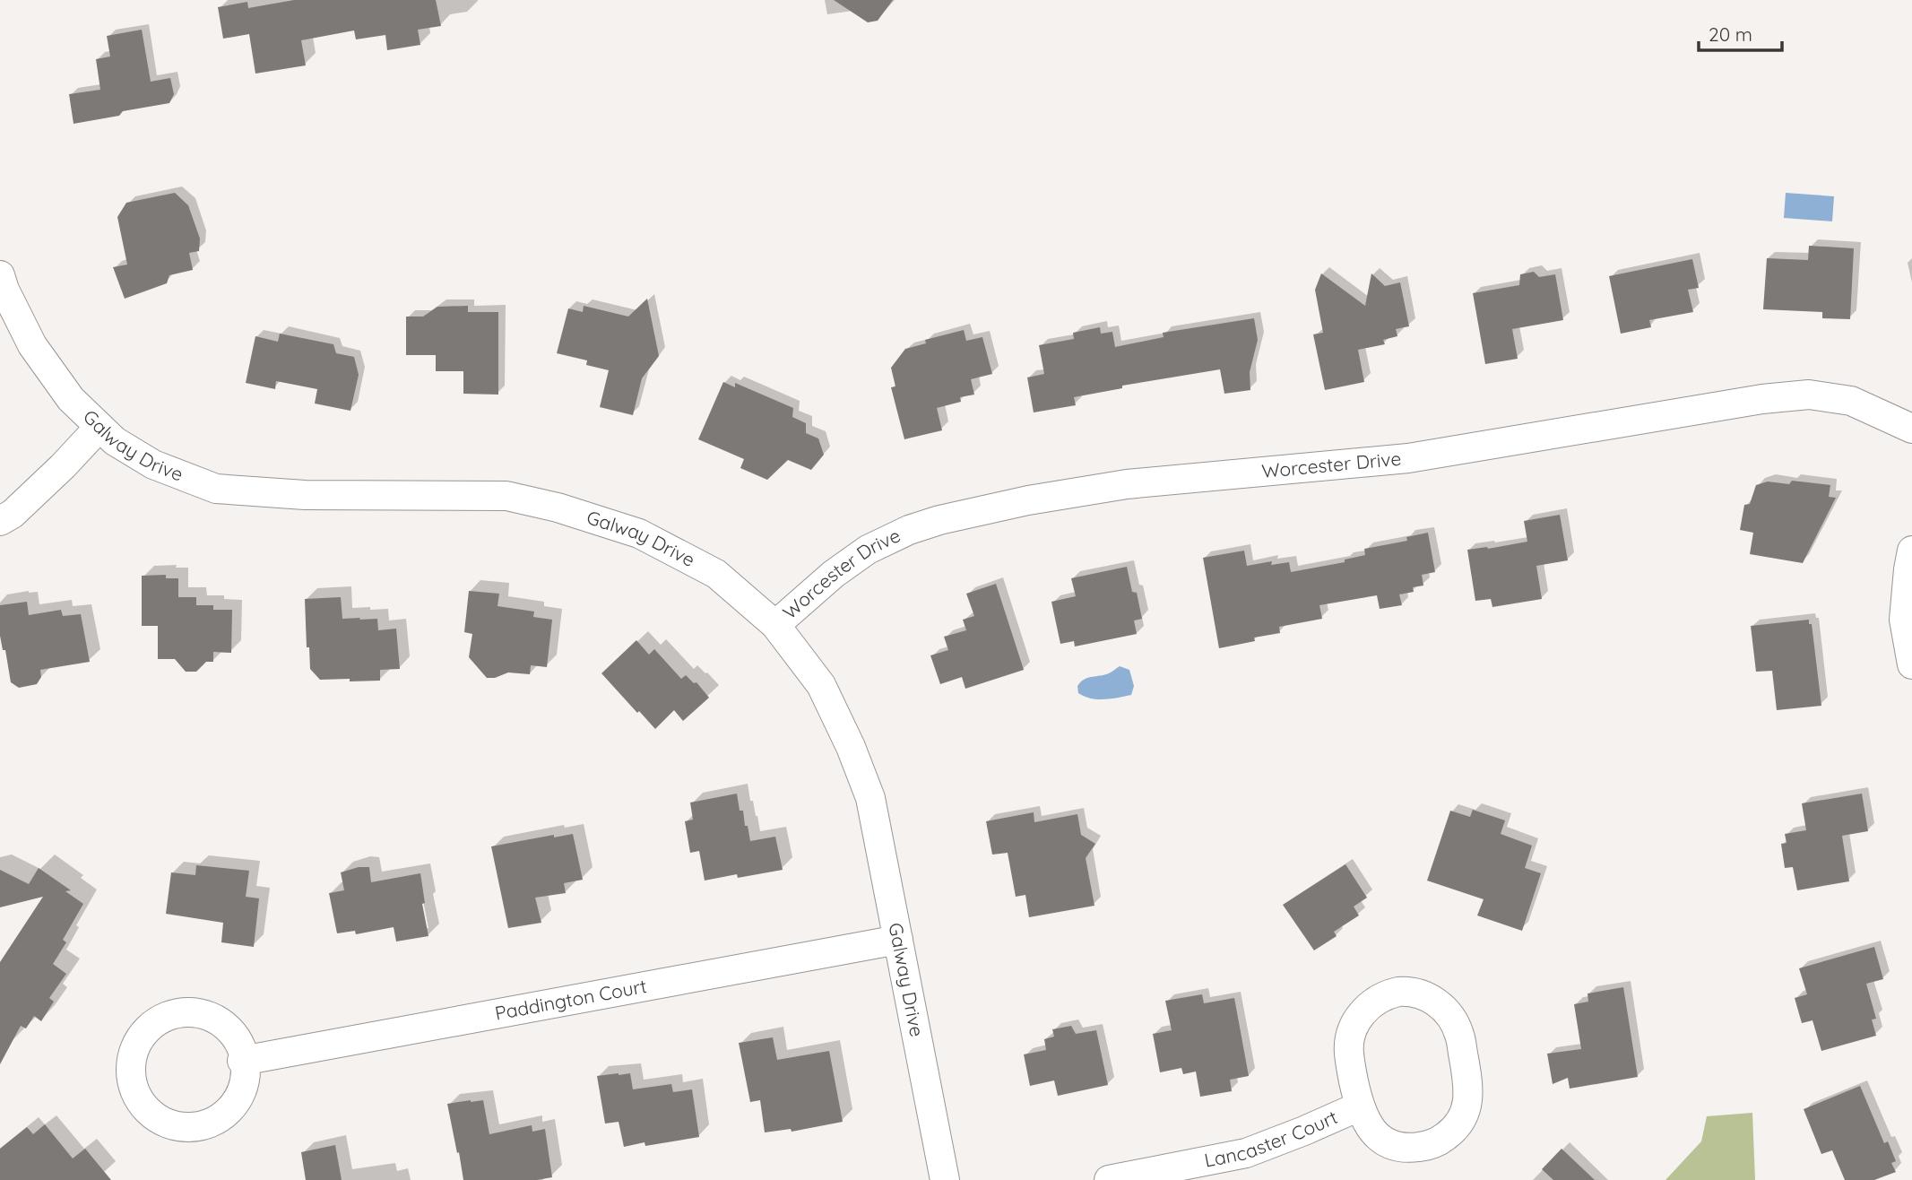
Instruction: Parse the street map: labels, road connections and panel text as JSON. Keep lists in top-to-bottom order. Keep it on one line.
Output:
{"streets":{"street":["Galway Drive","Worcester Drive","Paddington Court","Lancaster Court"]},"crossings":[["Galway Drive","Worcester Drive"],["Galway Drive","Paddington Court"]],"scale_bar":"20 m"}
